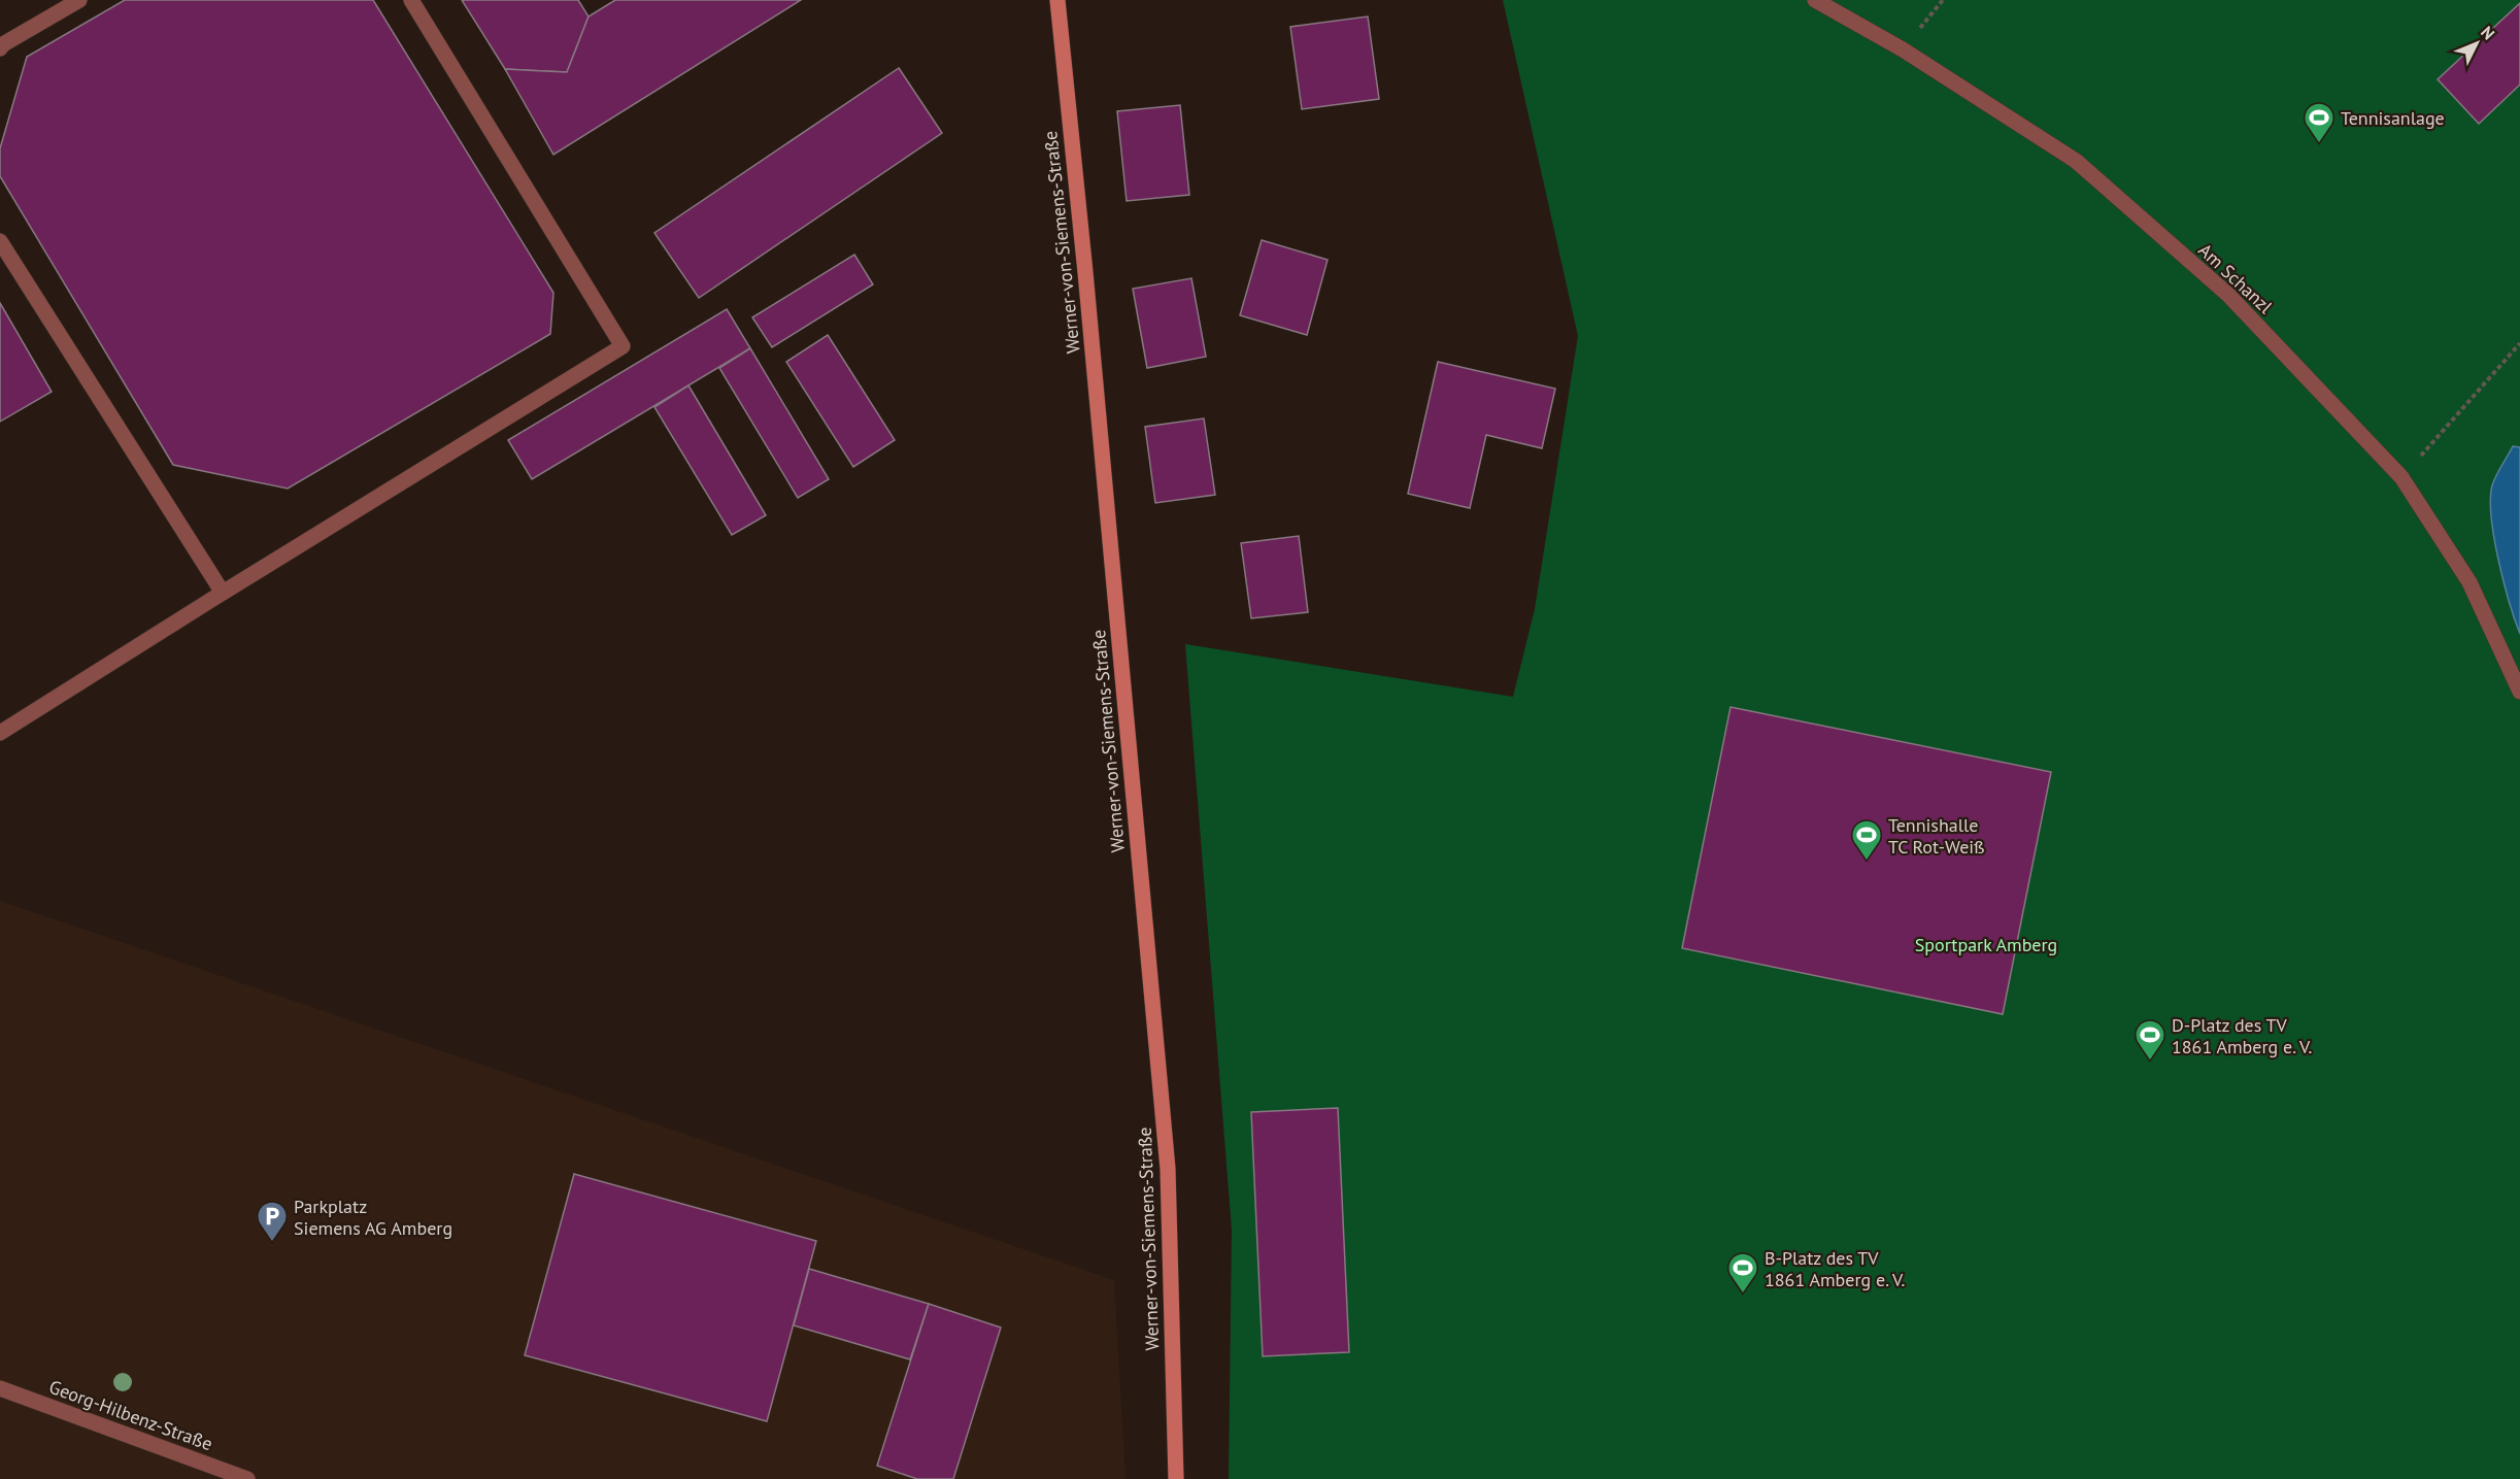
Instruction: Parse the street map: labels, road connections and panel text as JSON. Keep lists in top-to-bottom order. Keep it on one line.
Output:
{"streets":{"main road":["Werner-von-Siemens-Straße"],"street":["Am Schanzl","Georg-Hilbenz-Straße"]},"parks":["Sportpark Amberg"],"places":{"sports":["Tennisanlage","Tennishalle TC Rot-Weiß","D-Platz des TV 1861 Amberg e. V.","B-Platz des TV 1861 Amberg e. V."],"parking":["Parkplatz Siemens AG Amberg"]},"north":"top right"}
